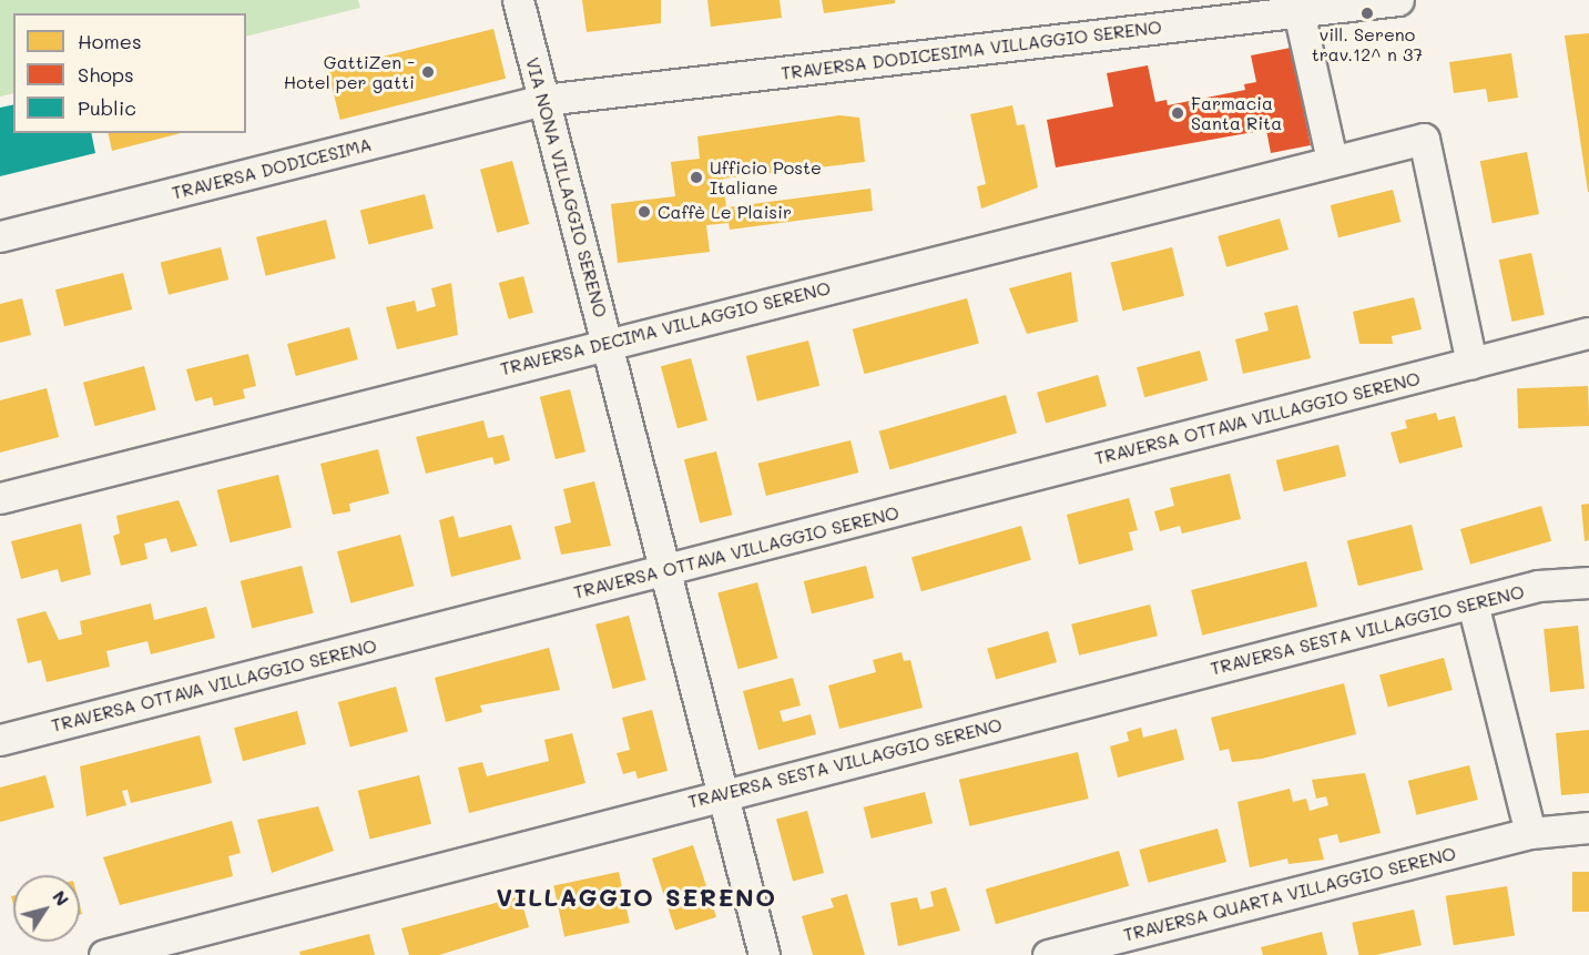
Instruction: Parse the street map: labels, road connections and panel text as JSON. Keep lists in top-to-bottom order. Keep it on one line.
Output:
{"streets":{"street":["TRAVERSA DODICESIMA VILLAGGIO SERENO","TRAVERSA DODICESIMA","VIA NONA VILLAGGIO SERENO","TRAVERSA DECIMA VILLAGGIO SERENO","TRAVERSA OTTAVA VILLAGGIO SERENO","TRAVERSA SESTA VILLAGGIO SERENO","TRAVERSA QUARTA VILLAGGIO SERENO"]},"crossings":[["TRAVERSA DODICESIMA VILLAGGIO SERENO","TRAVERSA DODICESIMA"],["TRAVERSA DODICESIMA VILLAGGIO SERENO","VIA NONA VILLAGGIO SERENO"],["TRAVERSA DODICESIMA","VIA NONA VILLAGGIO SERENO"],["VIA NONA VILLAGGIO SERENO","TRAVERSA DECIMA VILLAGGIO SERENO"],["VIA NONA VILLAGGIO SERENO","TRAVERSA OTTAVA VILLAGGIO SERENO"],["VIA NONA VILLAGGIO SERENO","TRAVERSA SESTA VILLAGGIO SERENO"],["TRAVERSA DECIMA VILLAGGIO SERENO","TRAVERSA OTTAVA VILLAGGIO SERENO"]],"districts":["VILLAGGIO SERENO"],"places":["vill. Sereno trav.12^ n 37","GattiZen - Hotel per gatti","Farmacia Santa Rita","Ufficio Poste Italiane","Caffè Le Plaisir"],"legend":["Homes","Shops","Public"],"north":"top right"}
